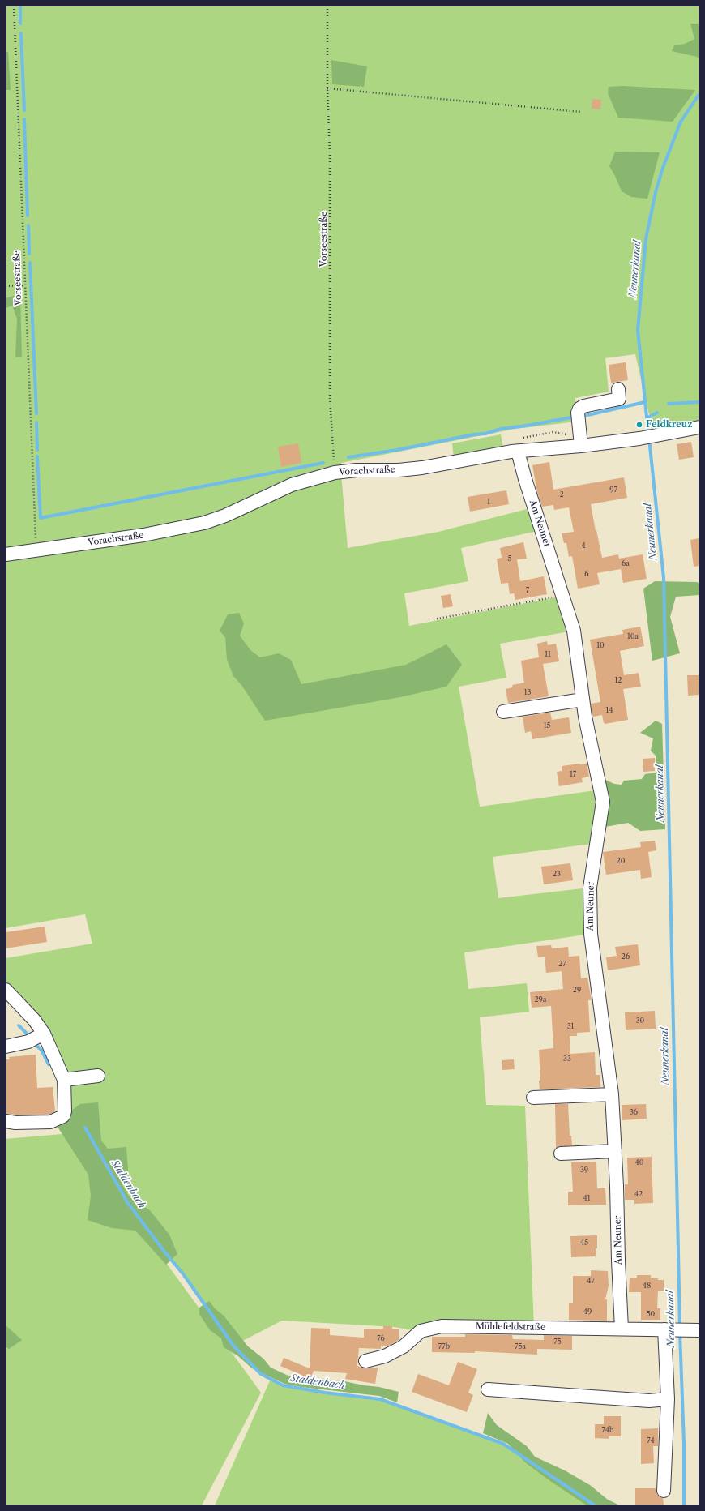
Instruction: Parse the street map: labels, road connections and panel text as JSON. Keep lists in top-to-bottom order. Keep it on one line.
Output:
{"streets":{"street":["Vorachstraße","Am Neuner","Mühlefeldstraße"],"path":["Vorseestraße"]},"crossings":[["Vorseestraße","Vorachstraße"],["Vorachstraße","Am Neuner"],["Am Neuner","Mühlefeldstraße"]],"water":["Neunerkanal","Staldenbach"],"places":["Feldkreuz"],"house_numbers":["97","2","1","4","5","6a","6","7","10a","10","11","12","13","14","15","17","20","23","26","27","29","29a","30","31","33","36","40","39","42","41","45","47","48","49","50","76","75","77b","75a","74b","74"]}
